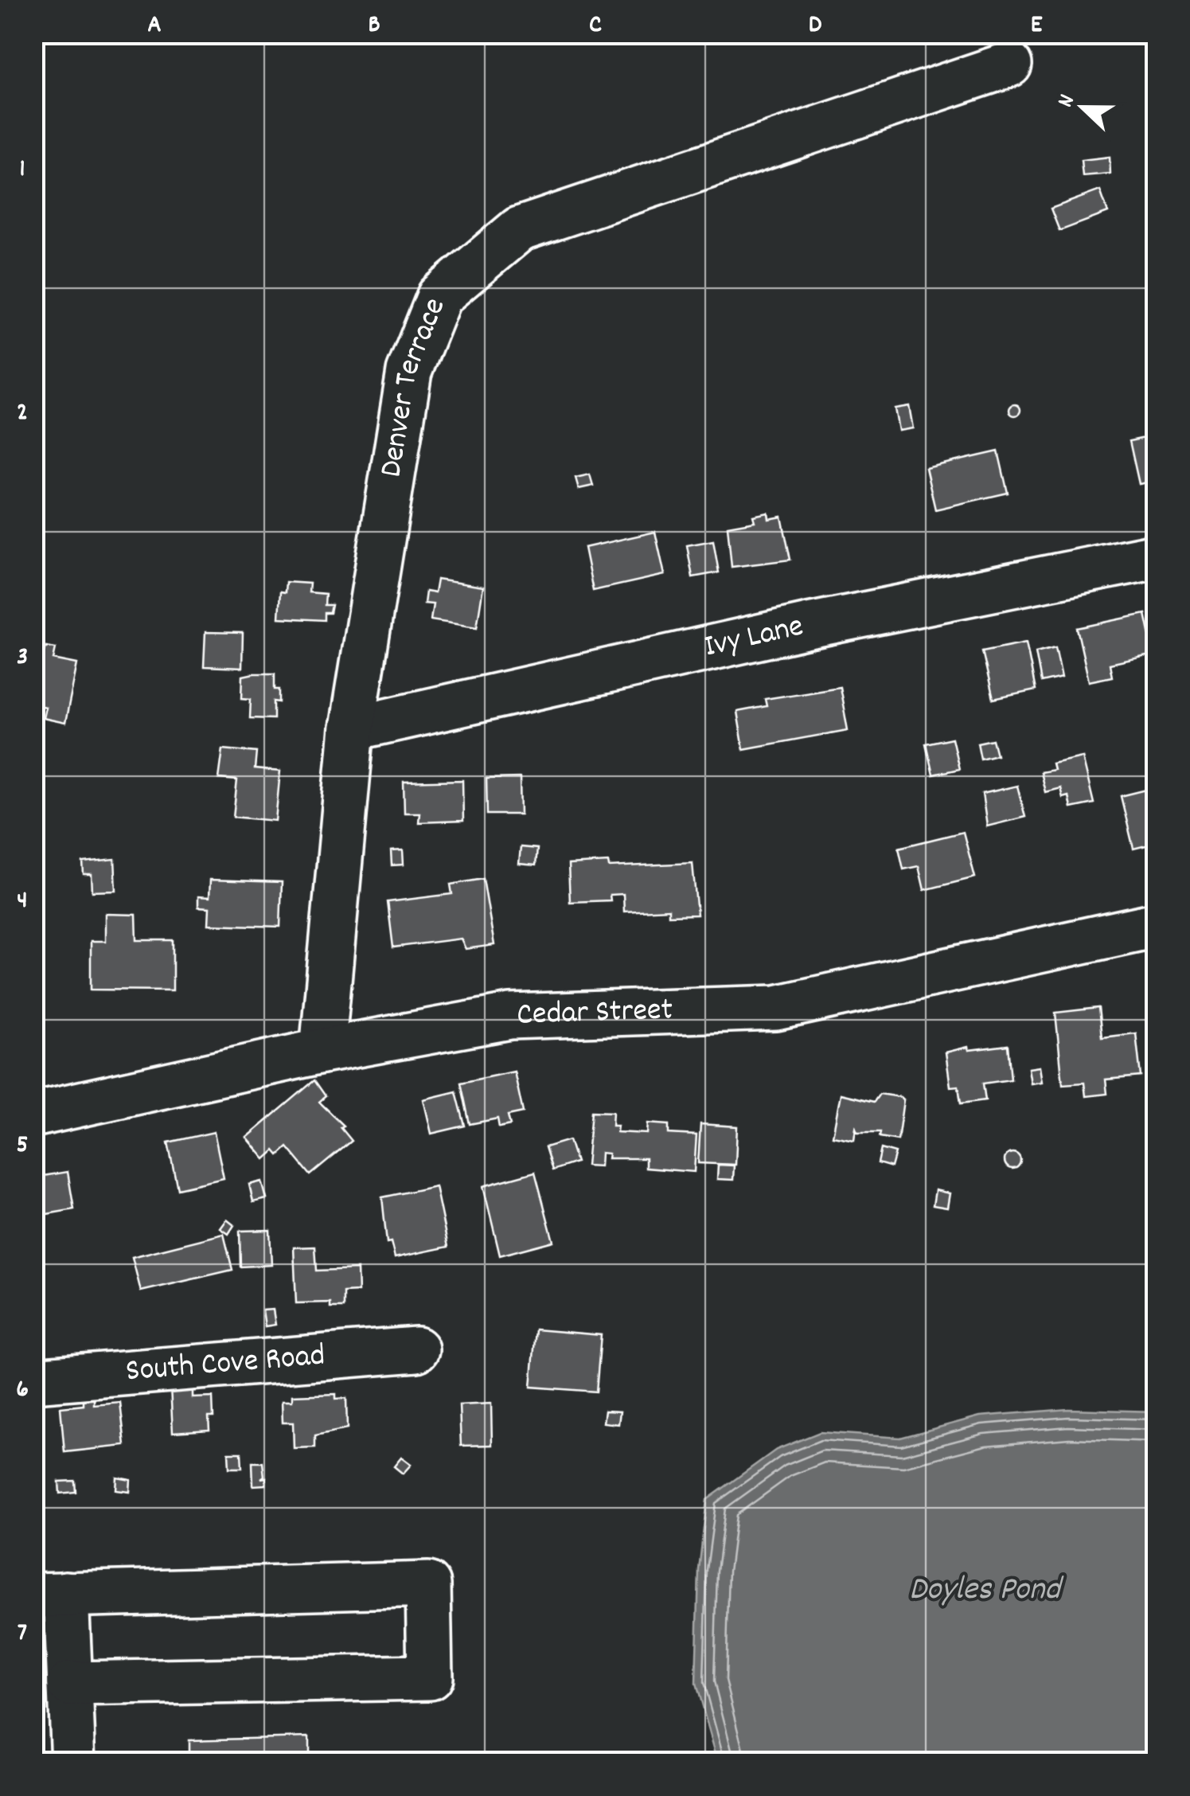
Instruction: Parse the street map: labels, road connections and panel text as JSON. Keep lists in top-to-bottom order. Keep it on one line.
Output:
{"streets":{"street":["Denver Terrace","Ivy Lane","Cedar Street","South Cove Road"]},"crossings":[["Denver Terrace","Ivy Lane"],["Denver Terrace","Cedar Street"]],"water":["Doyles Pond"],"north":"left","grid":{"columns":["A","B","C","D","E"],"rows":["1","2","3","4","5","6","7"]}}
